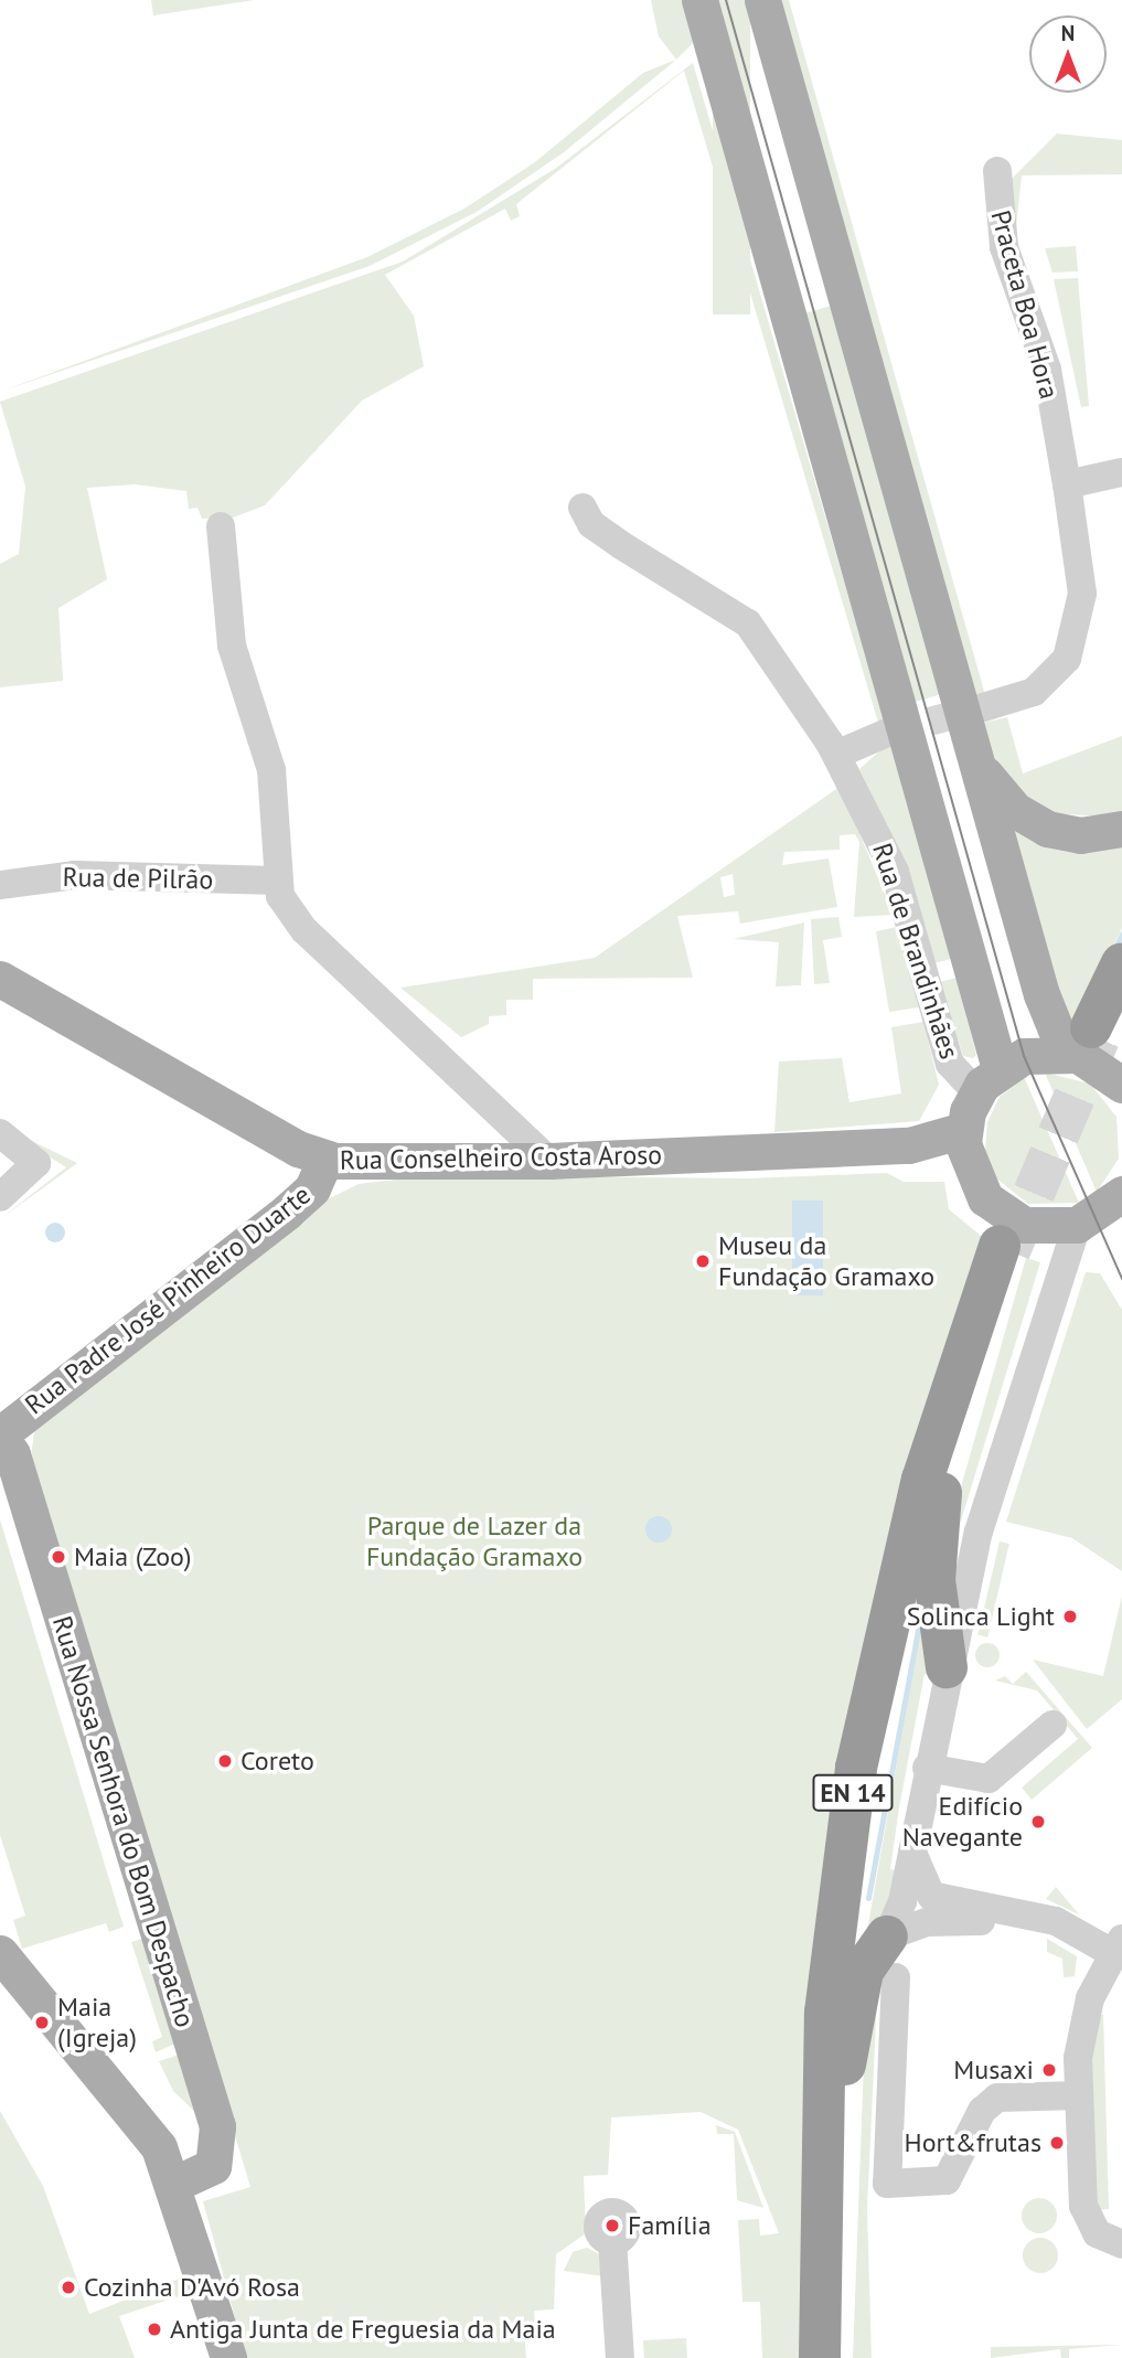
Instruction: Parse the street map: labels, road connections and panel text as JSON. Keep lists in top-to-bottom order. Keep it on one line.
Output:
{"streets":{"highway":["EN 14"],"main road":["Rua Conselheiro Costa Aroso","Rua Padre José Pinheiro Duarte","Rua Nossa Senhora do Bom Despacho"],"street":["Praceta Boa Hora","Rua de Pilrão","Rua de Brandinhães"]},"crossings":[["Rua Conselheiro Costa Aroso","Rua Padre José Pinheiro Duarte"],["Rua Padre José Pinheiro Duarte","Rua Nossa Senhora do Bom Despacho"]],"parks":["Parque de Lazer da Fundação Gramaxo"],"places":["Museu da Fundação Gramaxo","Maia (Zoo)","Solinca Light","Coreto","Edifício Navegante","Maia (Igreja)","Musaxi","Hort&frutas","Família","Cozinha D'Avó Rosa","Antiga Junta de Freguesia da Maia"],"north":"top"}
